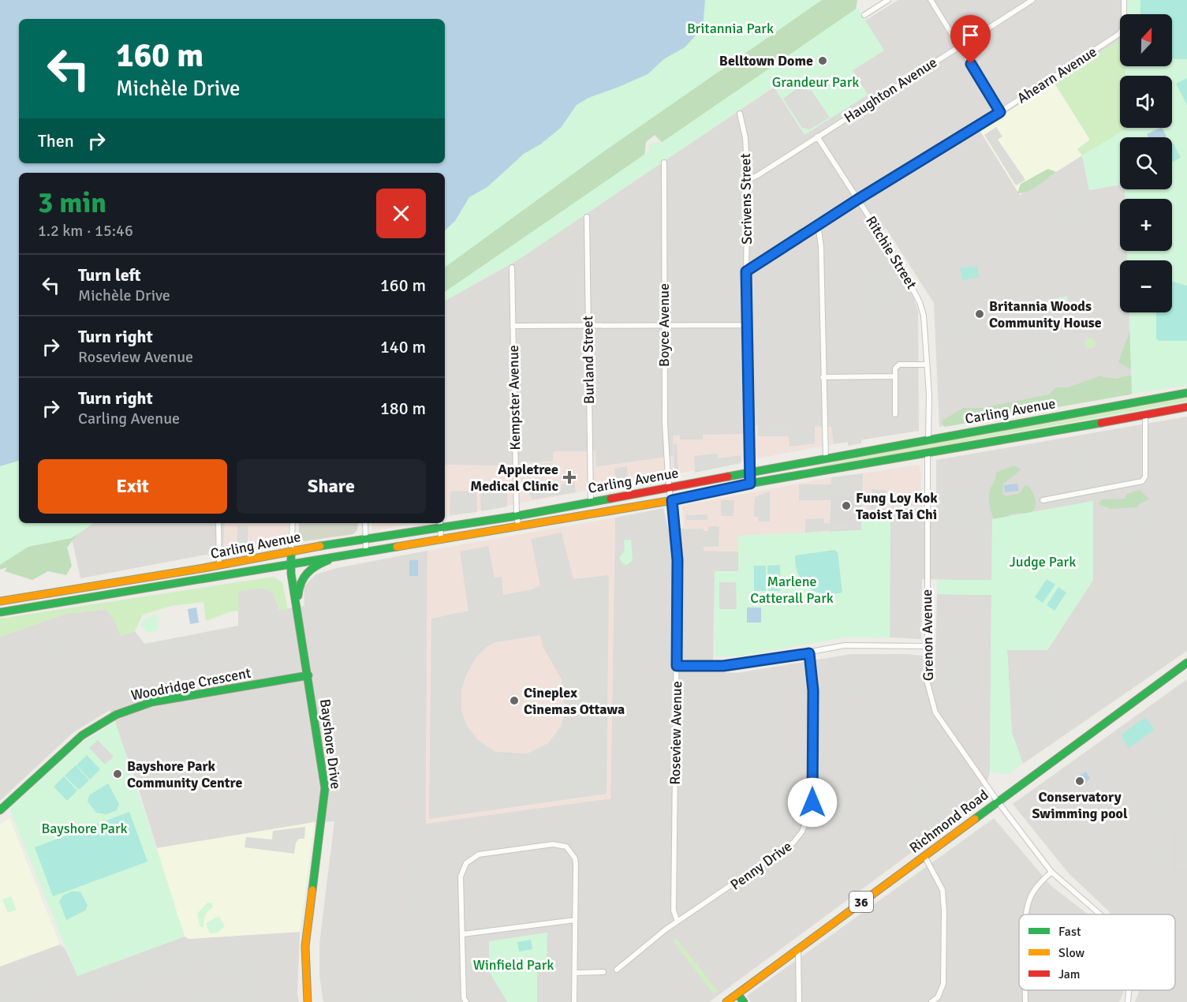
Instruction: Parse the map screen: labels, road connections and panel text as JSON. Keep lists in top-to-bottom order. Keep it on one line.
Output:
{"streets":{"main road":["Carling Avenue","Woodridge Crescent","Bayshore Drive","Richmond Road","36"],"street":["Ahearn Avenue","Haughton Avenue","Scrivens Street","Ritchie Street","Boyce Avenue","Burland Street","Kempster Avenue","Grenon Avenue","Roseview Avenue","Penny Drive"]},"crossings":[["Ahearn Avenue","Scrivens Street"],["Ahearn Avenue","Ritchie Street"],["Haughton Avenue","Scrivens Street"],["Haughton Avenue","Ritchie Street"],["Scrivens Street","Carling Avenue"],["Ritchie Street","Carling Avenue"],["Boyce Avenue","Carling Avenue"],["Boyce Avenue","Roseview Avenue"],["Burland Street","Carling Avenue"],["Kempster Avenue","Carling Avenue"],["Carling Avenue","Grenon Avenue"],["Carling Avenue","Roseview Avenue"],["Carling Avenue","Bayshore Drive"],["Grenon Avenue","Richmond Road"],["Woodridge Crescent","Bayshore Drive"],["Roseview Avenue","Penny Drive"]],"parks":["Britannia Park","Grandeur Park","Judge Park","Marlene Catterall Park","Bayshore Park","Winfield Park"],"places":{"other":["Belltown Dome","Britannia Woods Community House","Fung Loy Kok Taoist Tai Chi","Cineplex Cinemas Ottawa","Bayshore Park Community Centre","Conservatory Swimming pool"],"health":["Appletree Medical Clinic"]},"legend":["Fast","Slow","Jam"],"north":"top","page":{"map_buttons":["+","−"],"turn":["160 m","Michèle Drive"],"then":"Then","heading":["3 min","1.2 km · 15:46"],"list":[{"name":"Turn left","note":"Michèle Drive","value":"160 m"},{"name":"Turn right","note":"Roseview Avenue","value":"140 m"},{"name":"Turn right","note":"Carling Avenue","value":"180 m"}],"buttons":["Exit","Share"]}}
